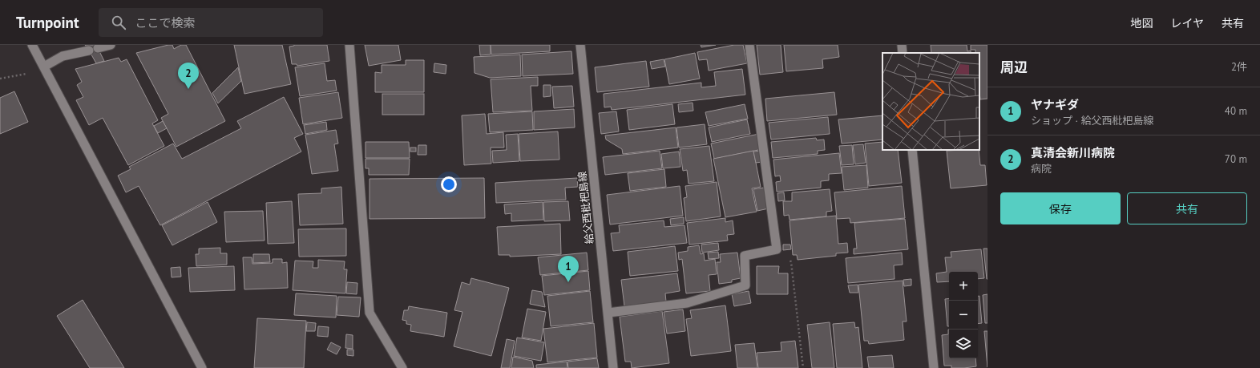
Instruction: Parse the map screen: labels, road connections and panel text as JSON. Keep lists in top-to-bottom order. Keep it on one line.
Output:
{"streets":{"street":["給父西枇杷島線"]},"page":{"header":"Turnpoint","search":"ここで検索","nav":["地図","レイヤ","共有"],"heading":["周辺","2件"],"pins":["2","1"],"list":[{"mark":"1","name":"ヤナギダ","note":"ショップ · 給父西枇杷島線","value":"40 m"},{"mark":"2","name":"真清会新川病院","note":"病院","value":"70 m"}],"buttons":["保存","共有"],"map_buttons":["+","−"]}}
